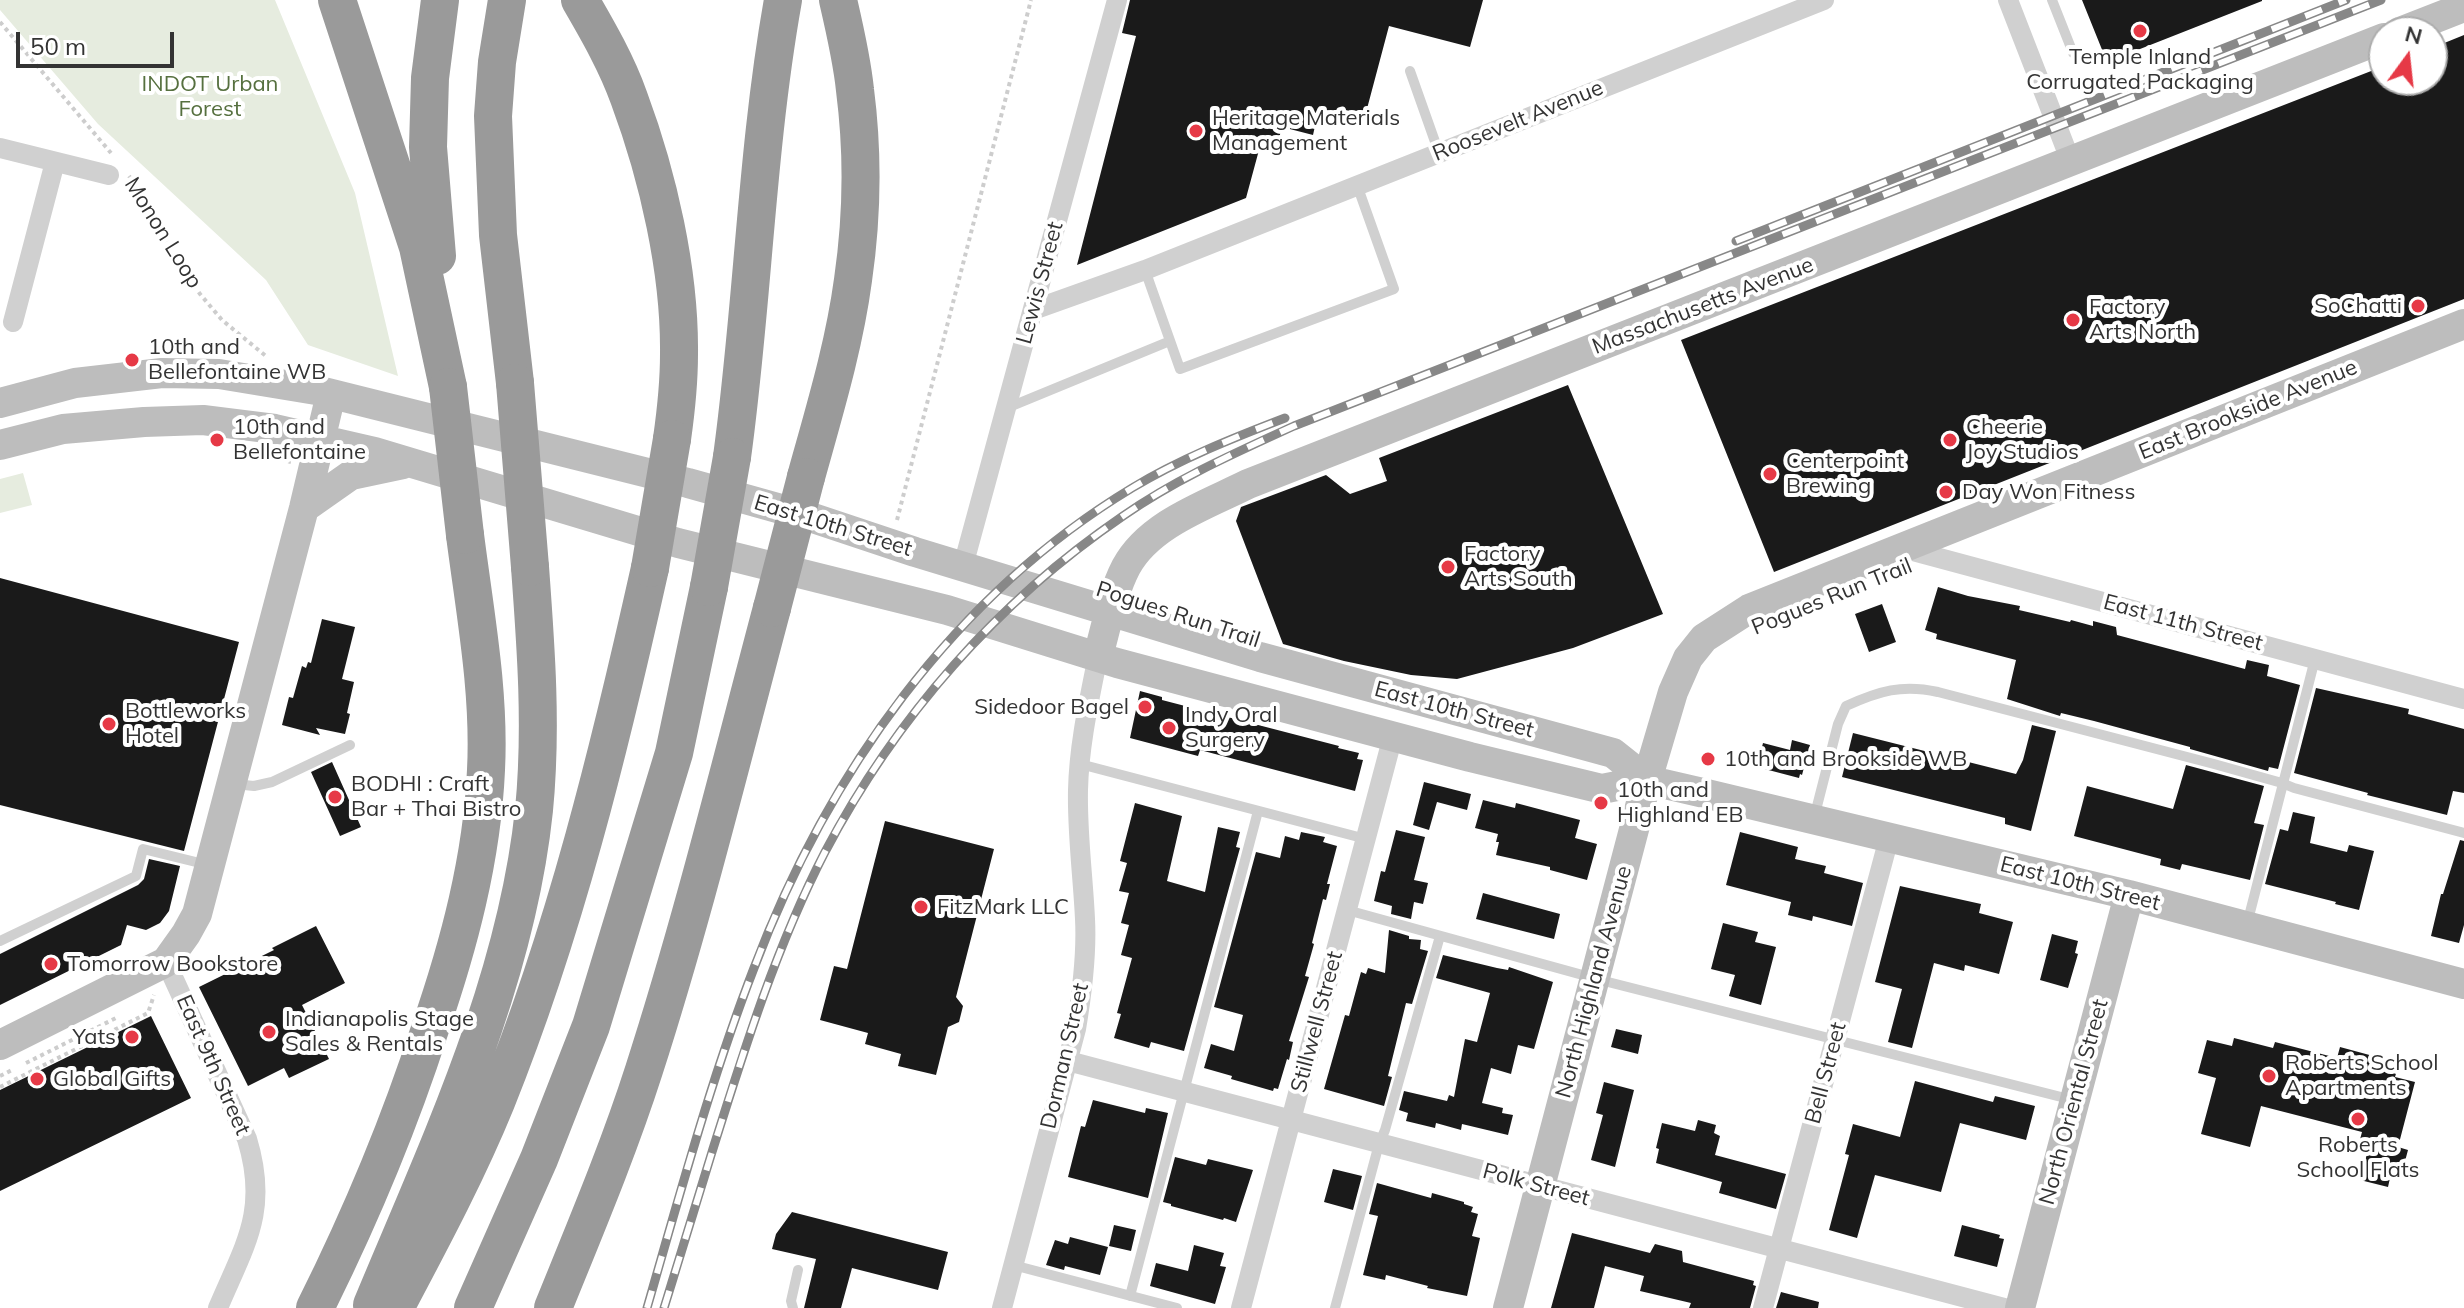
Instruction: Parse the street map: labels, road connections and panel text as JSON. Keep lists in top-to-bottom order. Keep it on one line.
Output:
{"streets":{"main road":["Massachusetts Avenue","East Brookside Avenue","East 10th Street","North Highland Avenue","North Oriental Street"],"street":["Roosevelt Avenue","Lewis Street","East 11th Street","Stillwell Street","Dorman Street","East 9th Street","Bell Street","Polk Street"],"path":["Monon Loop"]},"crossings":[["Roosevelt Avenue","Lewis Street"],["Lewis Street","East 10th Street"],["Massachusetts Avenue","East 10th Street"],["Massachusetts Avenue","Dorman Street"],["East Brookside Avenue","East 11th Street"],["East Brookside Avenue","North Highland Avenue"],["East 10th Street","North Highland Avenue"],["East 10th Street","Stillwell Street"],["East 10th Street","Dorman Street"],["East 10th Street","Bell Street"],["East 10th Street","North Oriental Street"],["North Highland Avenue","Polk Street"],["Stillwell Street","Polk Street"],["Dorman Street","Polk Street"],["Bell Street","Polk Street"]],"parks":["INDOT Urban Forest"],"places":["Temple Inland Corrugated Packaging","Heritage Materials Management","SoChatti","Factory Arts North","10th and Bellefontaine WB","10th and Bellefontaine","Cheerie Joy Studios","Centerpoint Brewing","Day Won Fitness","Factory Arts South","Sidedoor Bagel","Bottleworks Hotel","Indy Oral Surgery","10th and Brookside WB","BODHI : Craft Bar + Thai Bistro","10th and Highland EB","FitzMark LLC","Tomorrow Bookstore","Indianapolis Stage Sales & Rentals","Yats","Roberts School Apartments","Global Gifts","Roberts School Flats"],"scale_bar":"50 m","north":"top"}
